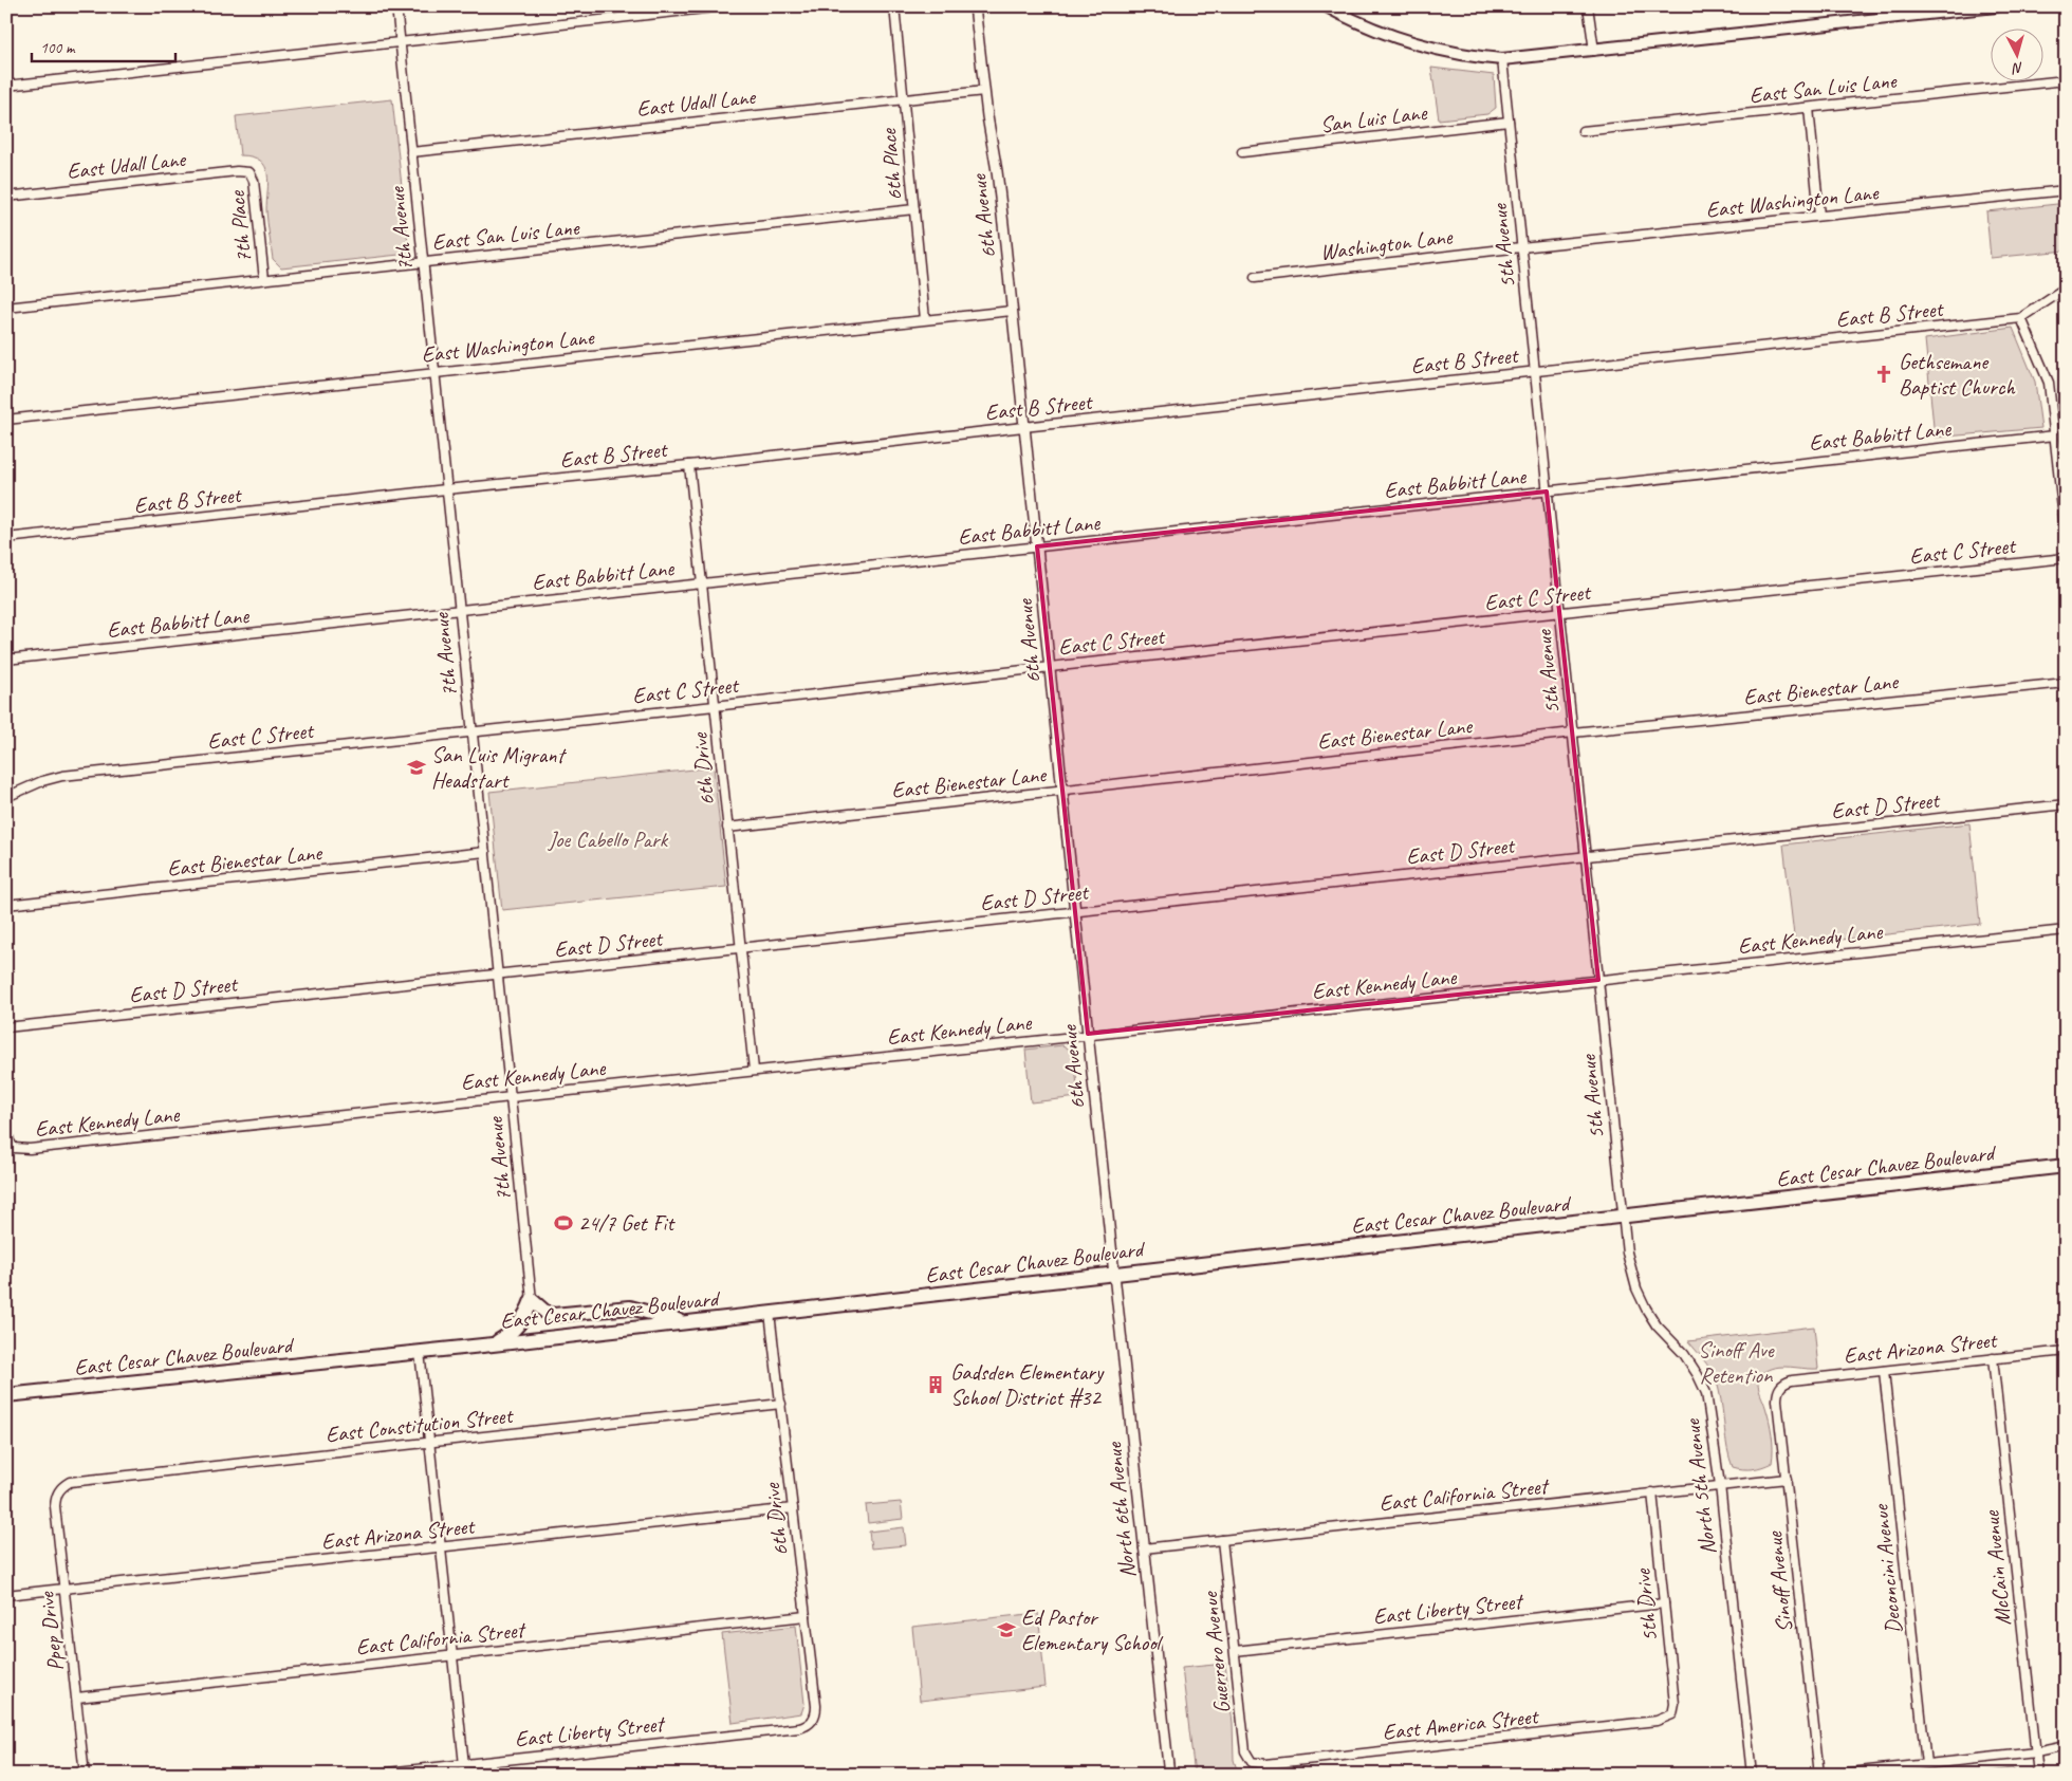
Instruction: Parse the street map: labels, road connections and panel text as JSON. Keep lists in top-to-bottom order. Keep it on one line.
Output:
{"streets":{"highway":["East Cesar Chavez Boulevard"],"street":["East San Luis Lane","East Udall Lane","San Luis Lane","6th Place","East Washington Lane","6th Avenue","7th Place","7th Avenue","Washington Lane","5th Avenue","East B Street","East Babbitt Lane","East C Street","East Bienestar Lane","6th Drive","East D Street","East Kennedy Lane","East Arizona Street","East Constitution Street","North 5th Avenue","East California Street","North 6th Avenue","McCain Avenue","Deconcini Avenue","Sinoff Avenue","5th Drive","East Liberty Street","Ppep Drive","Guerrero Avenue","East America Street"]},"crossings":[["East San Luis Lane","6th Place"],["East San Luis Lane","7th Place"],["East San Luis Lane","7th Avenue"],["East Udall Lane","6th Place"],["East Udall Lane","6th Avenue"],["East Udall Lane","7th Place"],["East Udall Lane","7th Avenue"],["San Luis Lane","5th Avenue"],["6th Place","East Washington Lane"],["East Washington Lane","6th Avenue"],["East Washington Lane","7th Avenue"],["East Washington Lane","Washington Lane"],["East Washington Lane","5th Avenue"],["6th Avenue","East B Street"],["6th Avenue","East Babbitt Lane"],["6th Avenue","East C Street"],["6th Avenue","East Bienestar Lane"],["6th Avenue","East D Street"],["6th Avenue","East Kennedy Lane"],["6th Avenue","East Cesar Chavez Boulevard"],["6th Avenue","North 6th Avenue"],["7th Avenue","East B Street"],["7th Avenue","East Babbitt Lane"],["7th Avenue","East C Street"],["7th Avenue","East Bienestar Lane"],["7th Avenue","East D Street"],["7th Avenue","East Kennedy Lane"],["Washington Lane","5th Avenue"],["5th Avenue","East B Street"],["5th Avenue","East Babbitt Lane"],["5th Avenue","East C Street"],["5th Avenue","East Bienestar Lane"],["5th Avenue","East D Street"],["5th Avenue","East Kennedy Lane"],["5th Avenue","East Cesar Chavez Boulevard"],["5th Avenue","North 5th Avenue"],["East B Street","6th Drive"],["East Babbitt Lane","6th Drive"],["East C Street","6th Drive"],["East Bienestar Lane","6th Drive"],["6th Drive","East D Street"],["6th Drive","East Kennedy Lane"],["6th Drive","East Cesar Chavez Boulevard"],["6th Drive","East Arizona Street"],["6th Drive","East Constitution Street"],["6th Drive","East California Street"],["6th Drive","East Liberty Street"],["East Cesar Chavez Boulevard","North 5th Avenue"],["East Cesar Chavez Boulevard","North 6th Avenue"],["East Arizona Street","McCain Avenue"],["East Arizona Street","Deconcini Avenue"],["East Arizona Street","Sinoff Avenue"],["East Arizona Street","Ppep Drive"],["East Constitution Street","Ppep Drive"],["North 5th Avenue","East California Street"],["East California Street","North 6th Avenue"],["East California Street","Sinoff Avenue"],["East California Street","5th Drive"],["East California Street","Ppep Drive"],["East California Street","Guerrero Avenue"],["5th Drive","East Liberty Street"],["5th Drive","East America Street"],["East Liberty Street","Guerrero Avenue"],["Guerrero Avenue","East America Street"]],"parks":["Joe Cabello Park","Sinoff Ave Retention"],"places":{"church":["Gethsemane Baptist Church"],"school or university":["San Luis Migrant Headstart","Ed Pastor Elementary School"],"sports":["24/7 Get Fit"],"building":["Gadsden Elementary School District #32"]},"scale_bar":"100 m","north":"bottom"}
